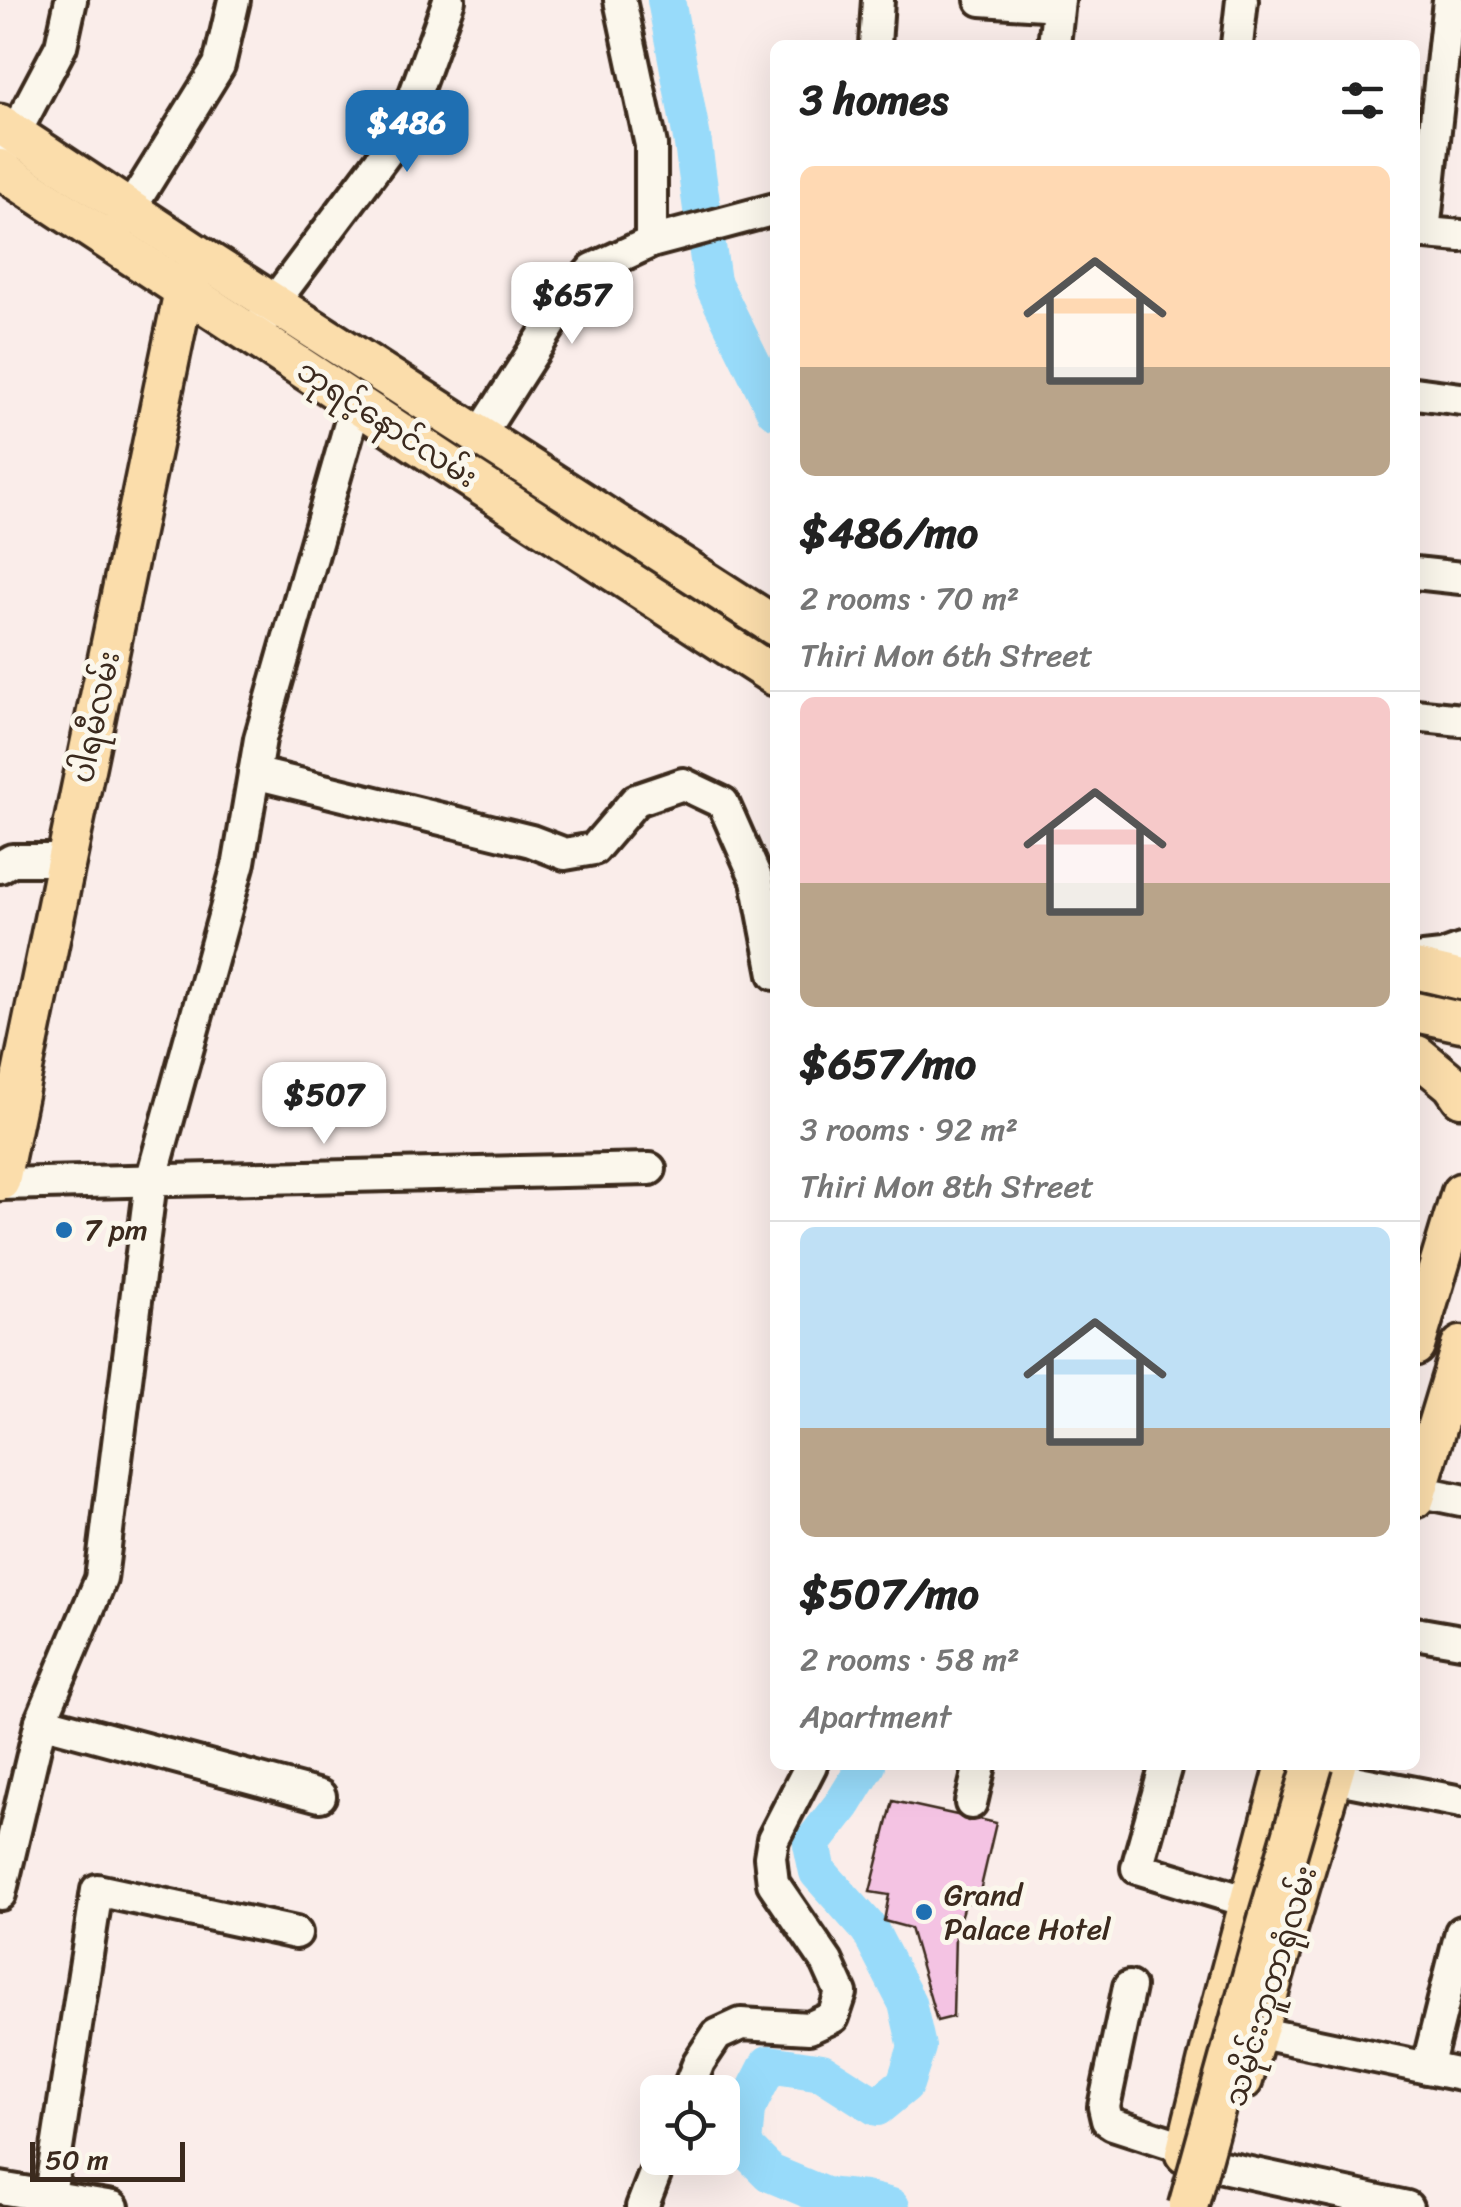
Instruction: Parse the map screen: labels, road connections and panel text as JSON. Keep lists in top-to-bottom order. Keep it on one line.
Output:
{"streets":{"main road":["ဘုရင့်နောင်လမ်း","ပါရမီလမ်း","သမိုင်းဘူတာရုံလမ်း"]},"crossings":[["ဘုရင့်နောင်လမ်း","ပါရမီလမ်း"]],"places":["7 pm","Grand Palace Hotel"],"scale_bar":"50 m","page":{"heading":"3 homes","price":["$486","$657","$507"],"list":[{"name":"$486/mo","note":"2 rooms · 70 m² · Thiri Mon 6th Street"},{"name":"$657/mo","note":"3 rooms · 92 m² · Thiri Mon 8th Street"},{"name":"$507/mo","note":"2 rooms · 58 m² · Apartment"}],"scale":"50 m"}}
